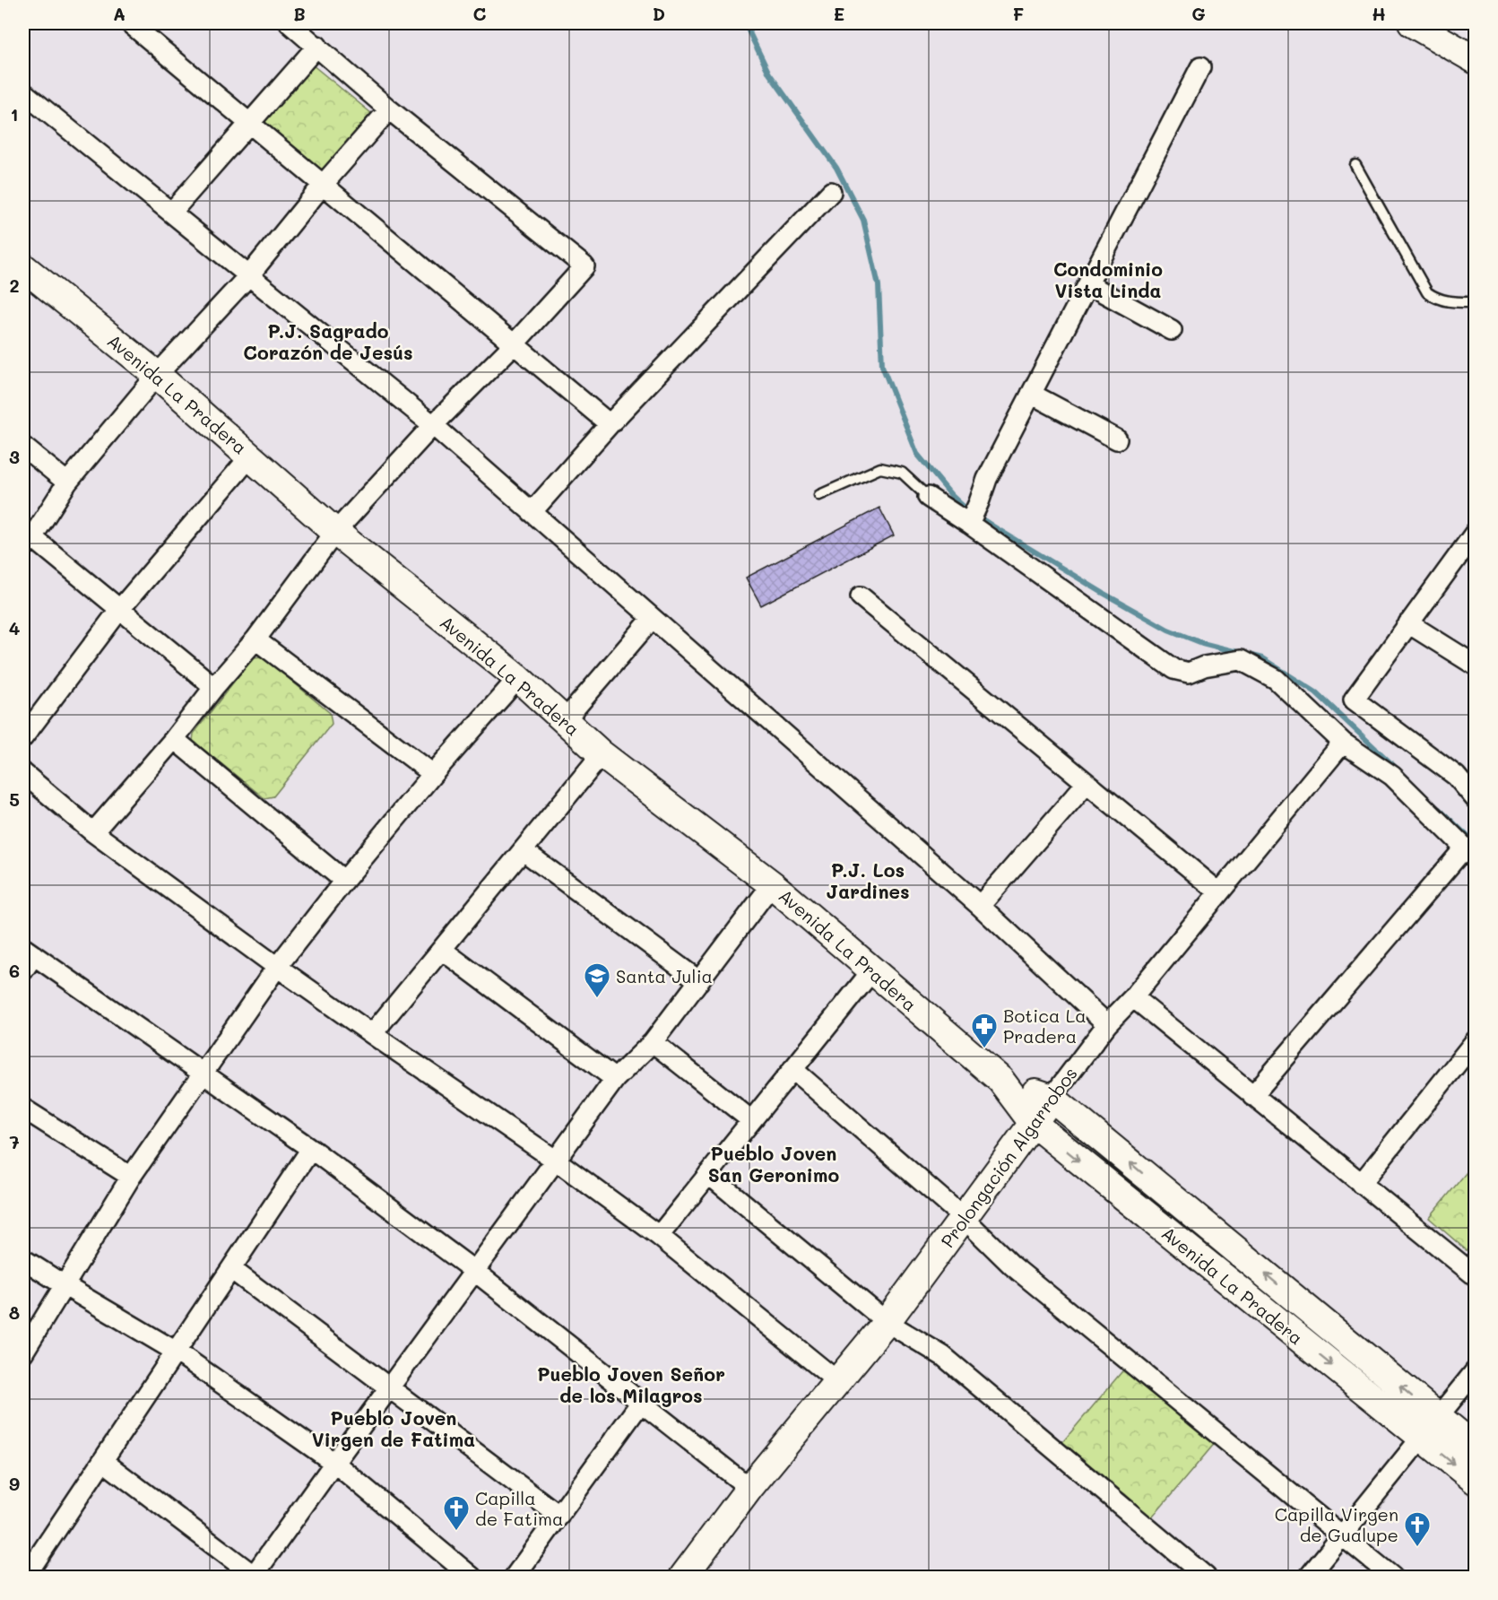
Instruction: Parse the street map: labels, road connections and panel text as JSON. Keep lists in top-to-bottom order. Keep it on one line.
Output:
{"streets":{"street":["Avenida La Pradera","Prolongación Algarrobos"]},"crossings":[["Avenida La Pradera","Prolongación Algarrobos"]],"districts":["Condominio Vista Linda","P.J. Sagrado Corazón de Jesús","P.J. Los Jardines","Pueblo Joven San Geronimo","Pueblo Joven Señor de los Milagros","Pueblo Joven Virgen de Fatima"],"places":{"school or university":["Santa Julia"],"pharmacy":["Botica La Pradera"],"church":["Capilla de Fatima","Capilla Virgen de Gualupe"]},"grid":{"columns":["A","B","C","D","E","F","G","H"],"rows":["1","2","3","4","5","6","7","8","9"]}}
